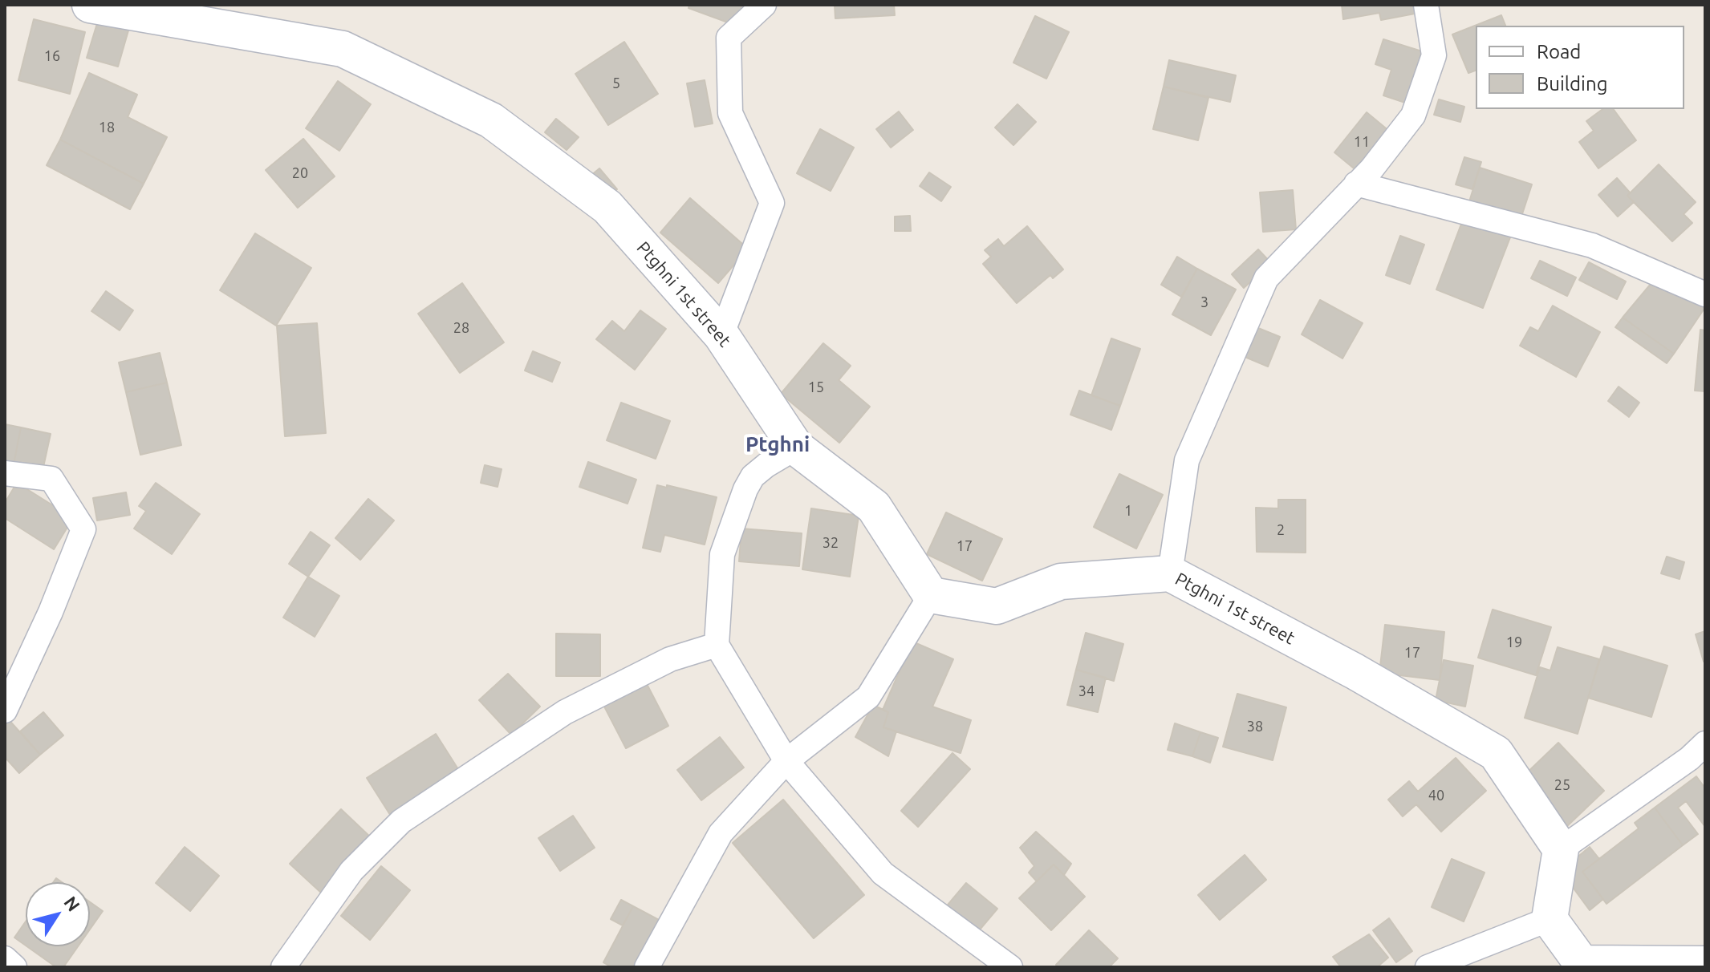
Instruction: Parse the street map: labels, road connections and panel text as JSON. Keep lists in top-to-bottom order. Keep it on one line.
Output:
{"streets":{"street":["Ptghni 1st street"]},"districts":["Ptghni"],"house_numbers":["16","5","18","11","20","3","28","15","1","2","32","17","19","17","34","38","25","40"],"legend":["Road","Building"],"north":"top right"}
